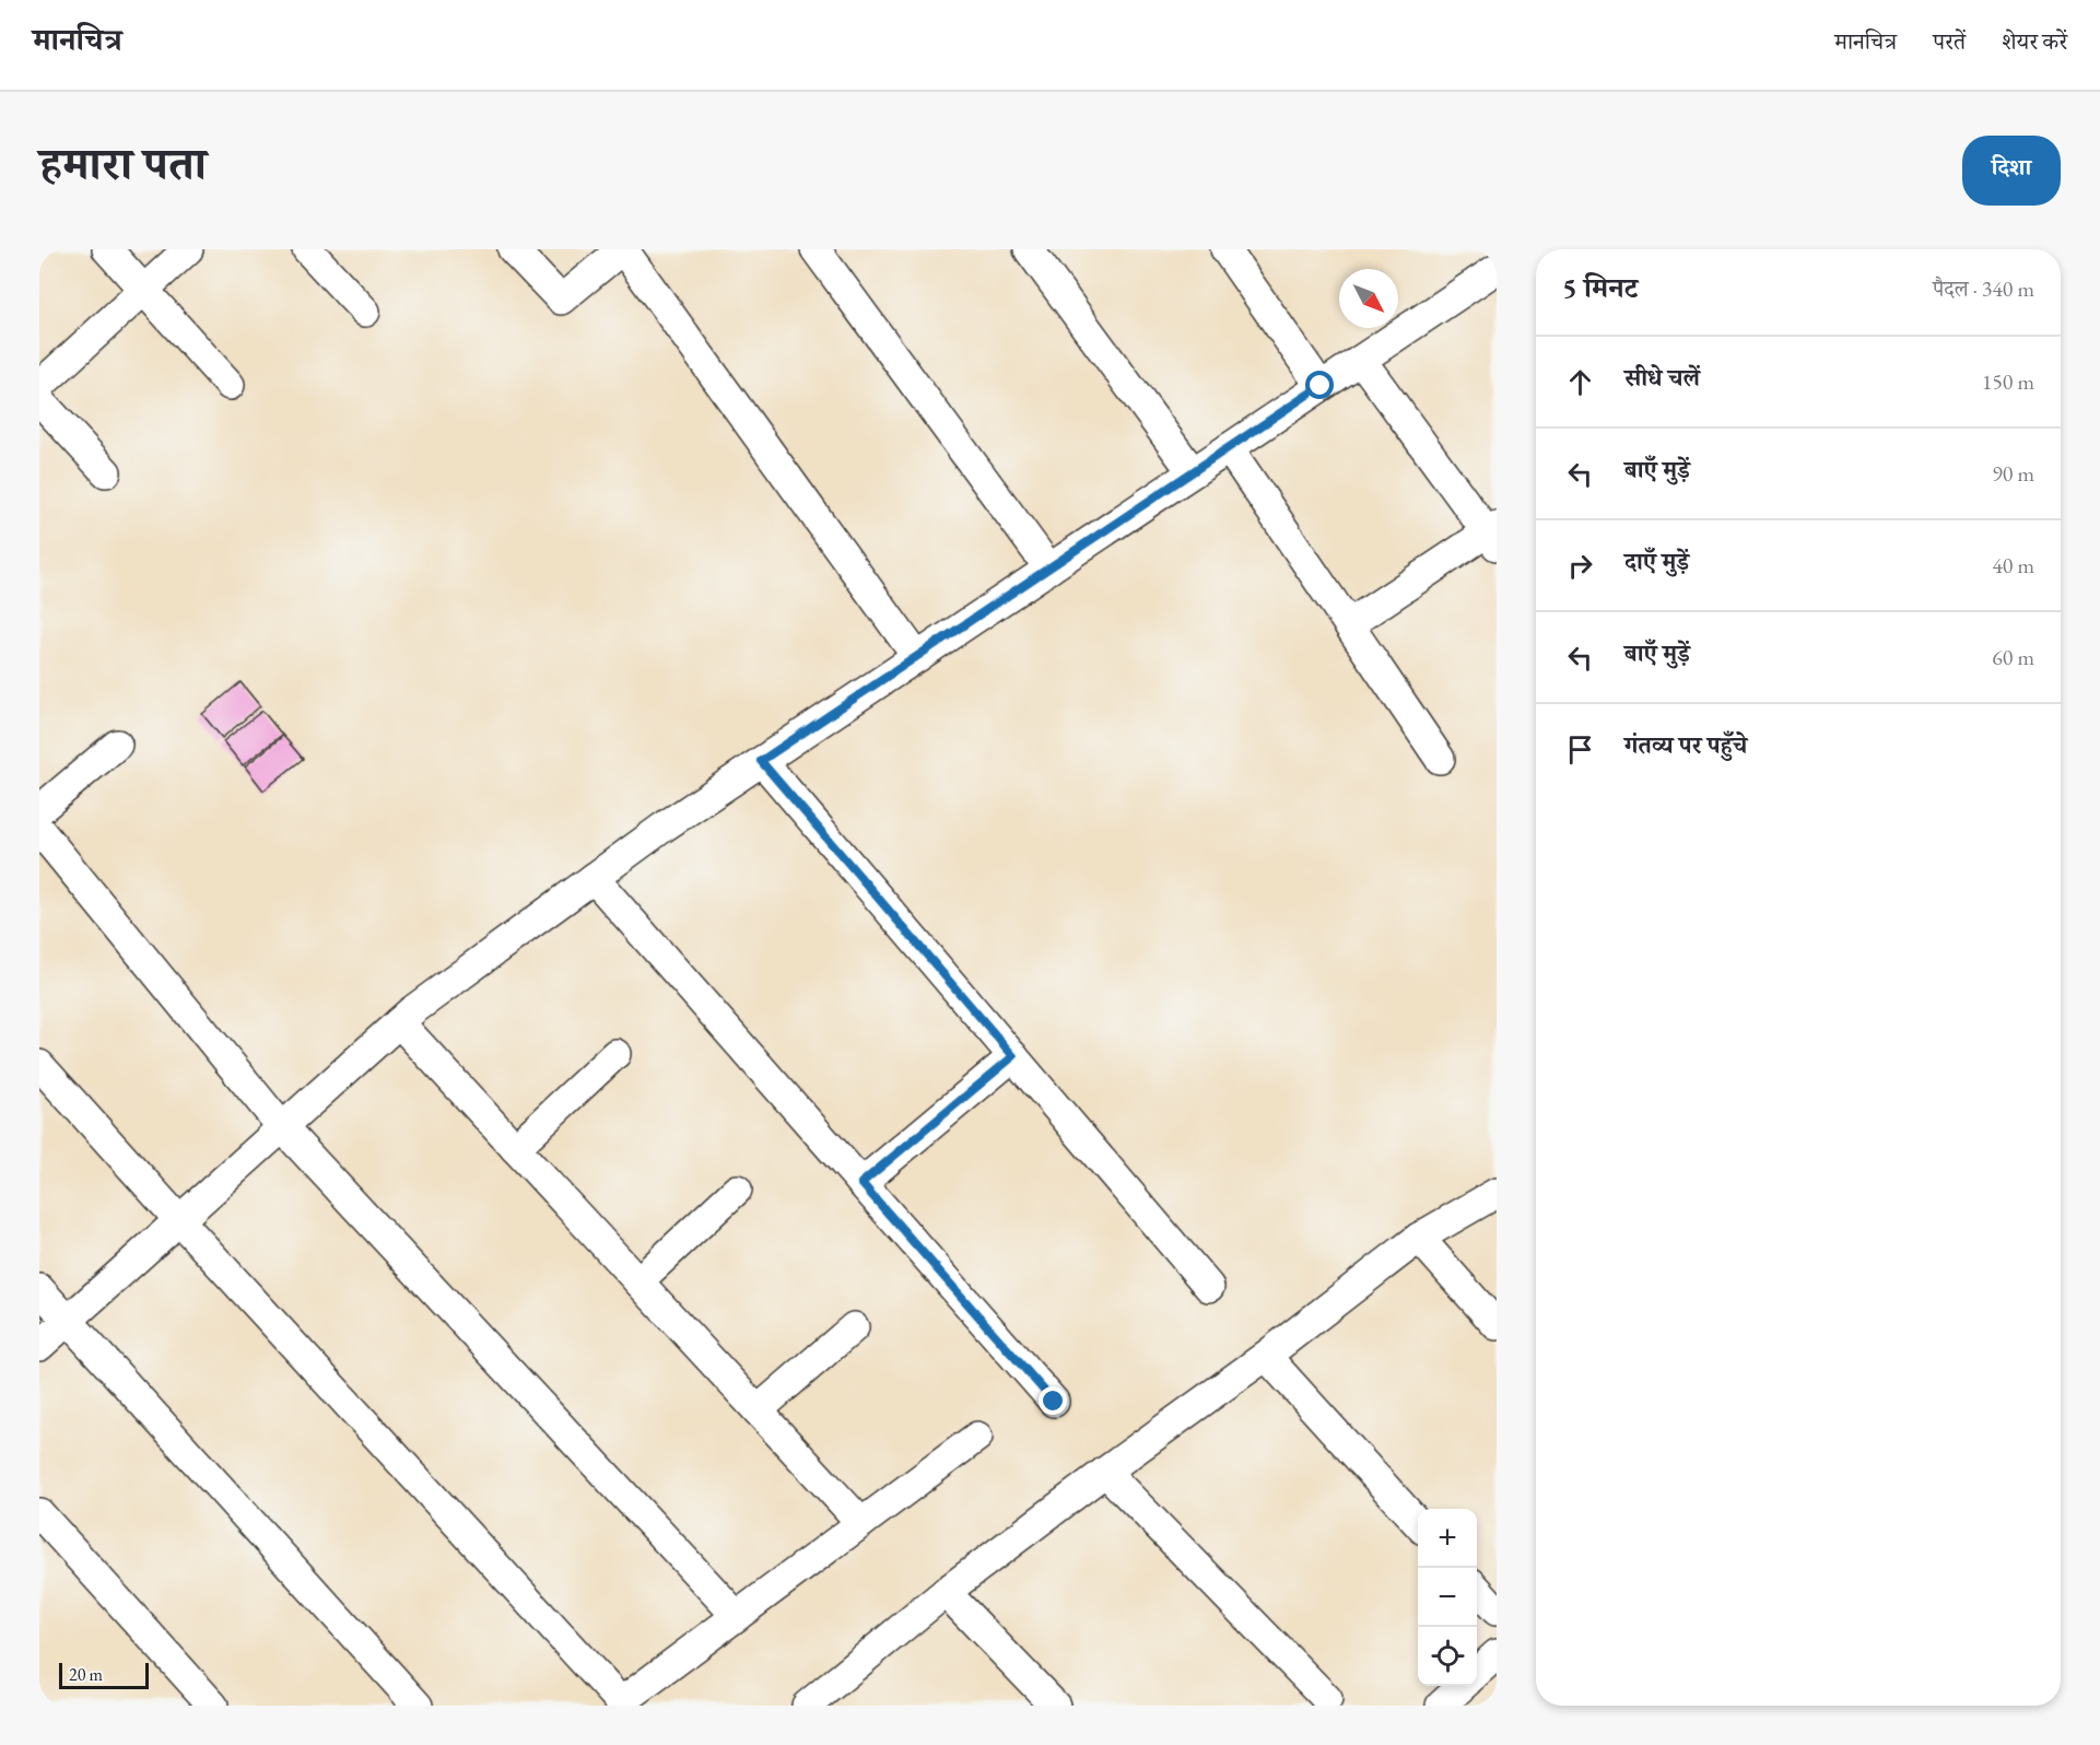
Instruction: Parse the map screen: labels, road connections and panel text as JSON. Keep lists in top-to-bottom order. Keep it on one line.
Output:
{"scale_bar":"20 m","north":"bottom right","page":{"header":"मानचित्र","nav":["मानचित्र","परतें","शेयर करें"],"title":"हमारा पता","buttons":"दिशा","heading":["5 मिनट","पैदल · 340 m"],"list":[["सीधे चलें","150 m"],["बाएँ मुड़ें","90 m"],["दाएँ मुड़ें","40 m"],["बाएँ मुड़ें","60 m"],"गंतव्य पर पहुँचे"],"map_buttons":["+","−"],"scale":"20 m"}}
